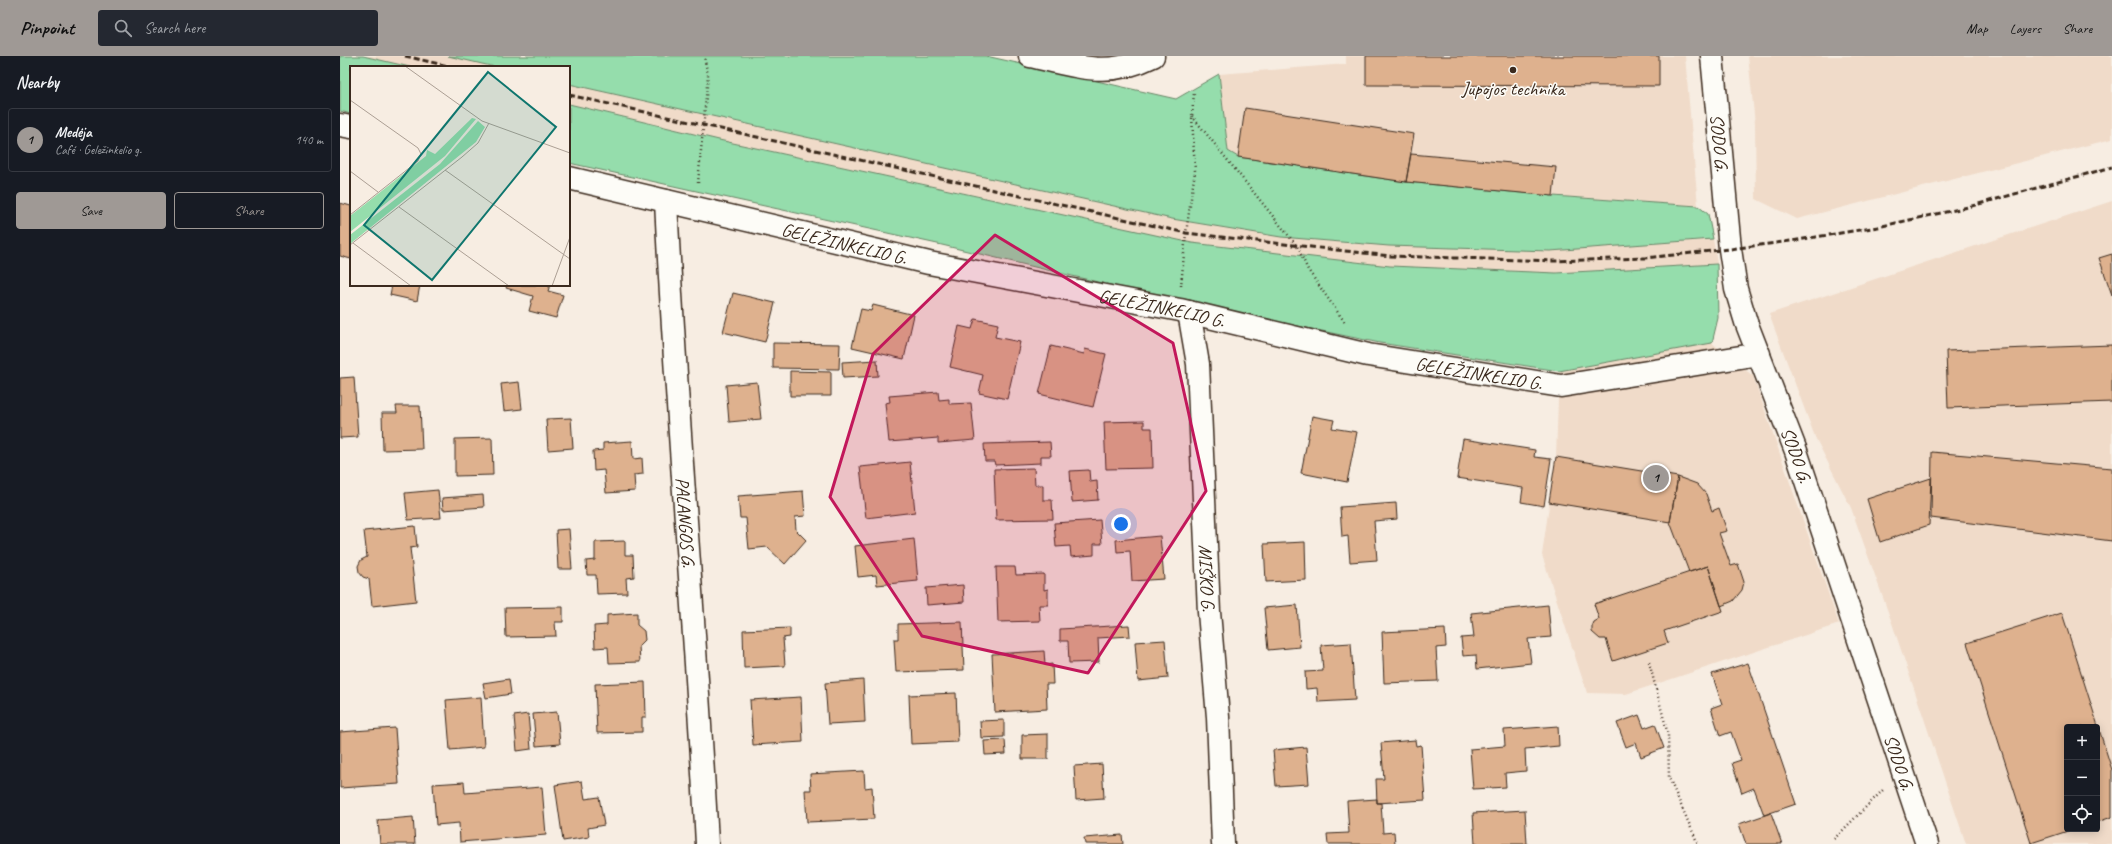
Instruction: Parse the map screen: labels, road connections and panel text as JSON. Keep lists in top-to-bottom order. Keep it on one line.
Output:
{"streets":{"street":["SODO G.","GELEŽINKELIO G.","PALANGOS G.","MIŠKO G."]},"crossings":[["SODO G.","GELEŽINKELIO G."],["GELEŽINKELIO G.","PALANGOS G."],["GELEŽINKELIO G.","MIŠKO G."]],"places":["Jupojos technika"],"page":{"header":"Pinpoint","search":"Search here","nav":["Map","Layers","Share"],"heading":"Nearby","list":[{"mark":"1","name":"Medėja","note":"Café · Geležinkelio g.","value":"140 m"}],"buttons":["Save","Share"],"pins":"1","map_buttons":["+","−"]}}
